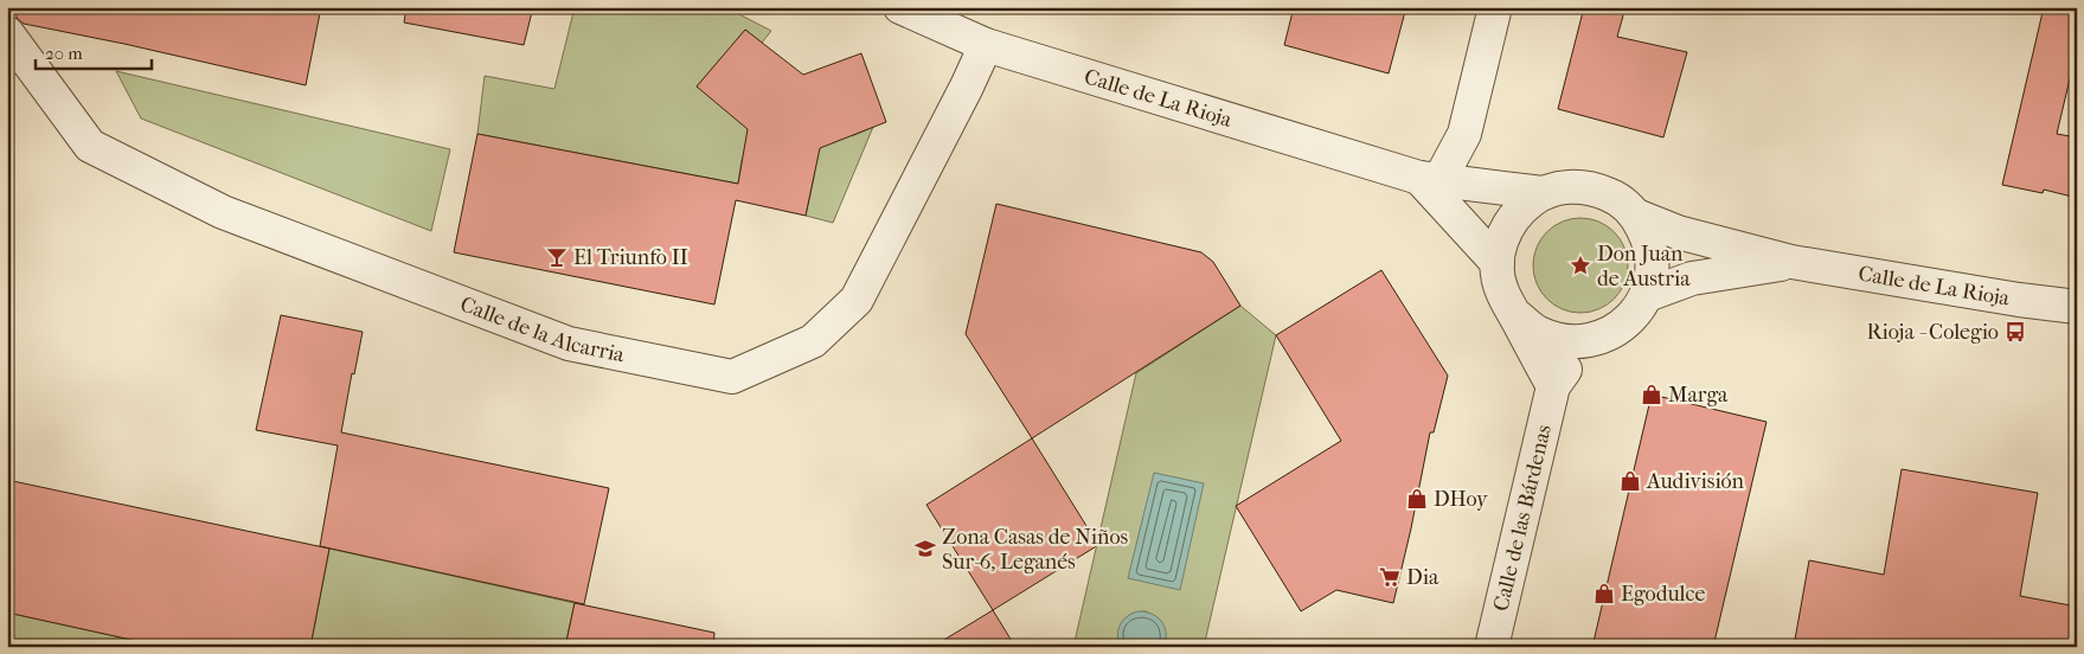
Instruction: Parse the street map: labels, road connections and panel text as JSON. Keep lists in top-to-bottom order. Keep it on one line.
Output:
{"streets":{"street":["Calle de La Rioja","Calle de la Alcarria","Calle de las Bárdenas"]},"crossings":[["Calle de La Rioja","Calle de la Alcarria"],["Calle de La Rioja","Calle de las Bárdenas"]],"places":{"bar":["El Triunfo II"],"place":["Don Juan de Austria"],"bus stop":["Rioja - Colegio"],"shop":["Marga","Audivisión","DHoy","Egodulce"],"school or university":["Zona Casas de Niños Sur-6, Leganés"],"supermarket":["Dia"]},"scale_bar":"20 m"}
